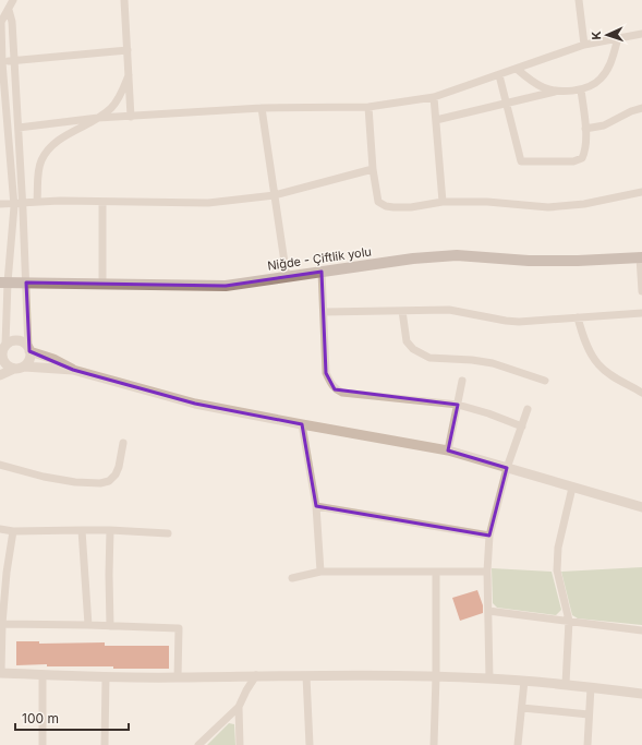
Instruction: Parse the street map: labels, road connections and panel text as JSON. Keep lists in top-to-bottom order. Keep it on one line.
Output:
{"streets":{"main road":["Niğde - Çiftlik yolu"]},"scale_bar":"100 m","north":"left"}
